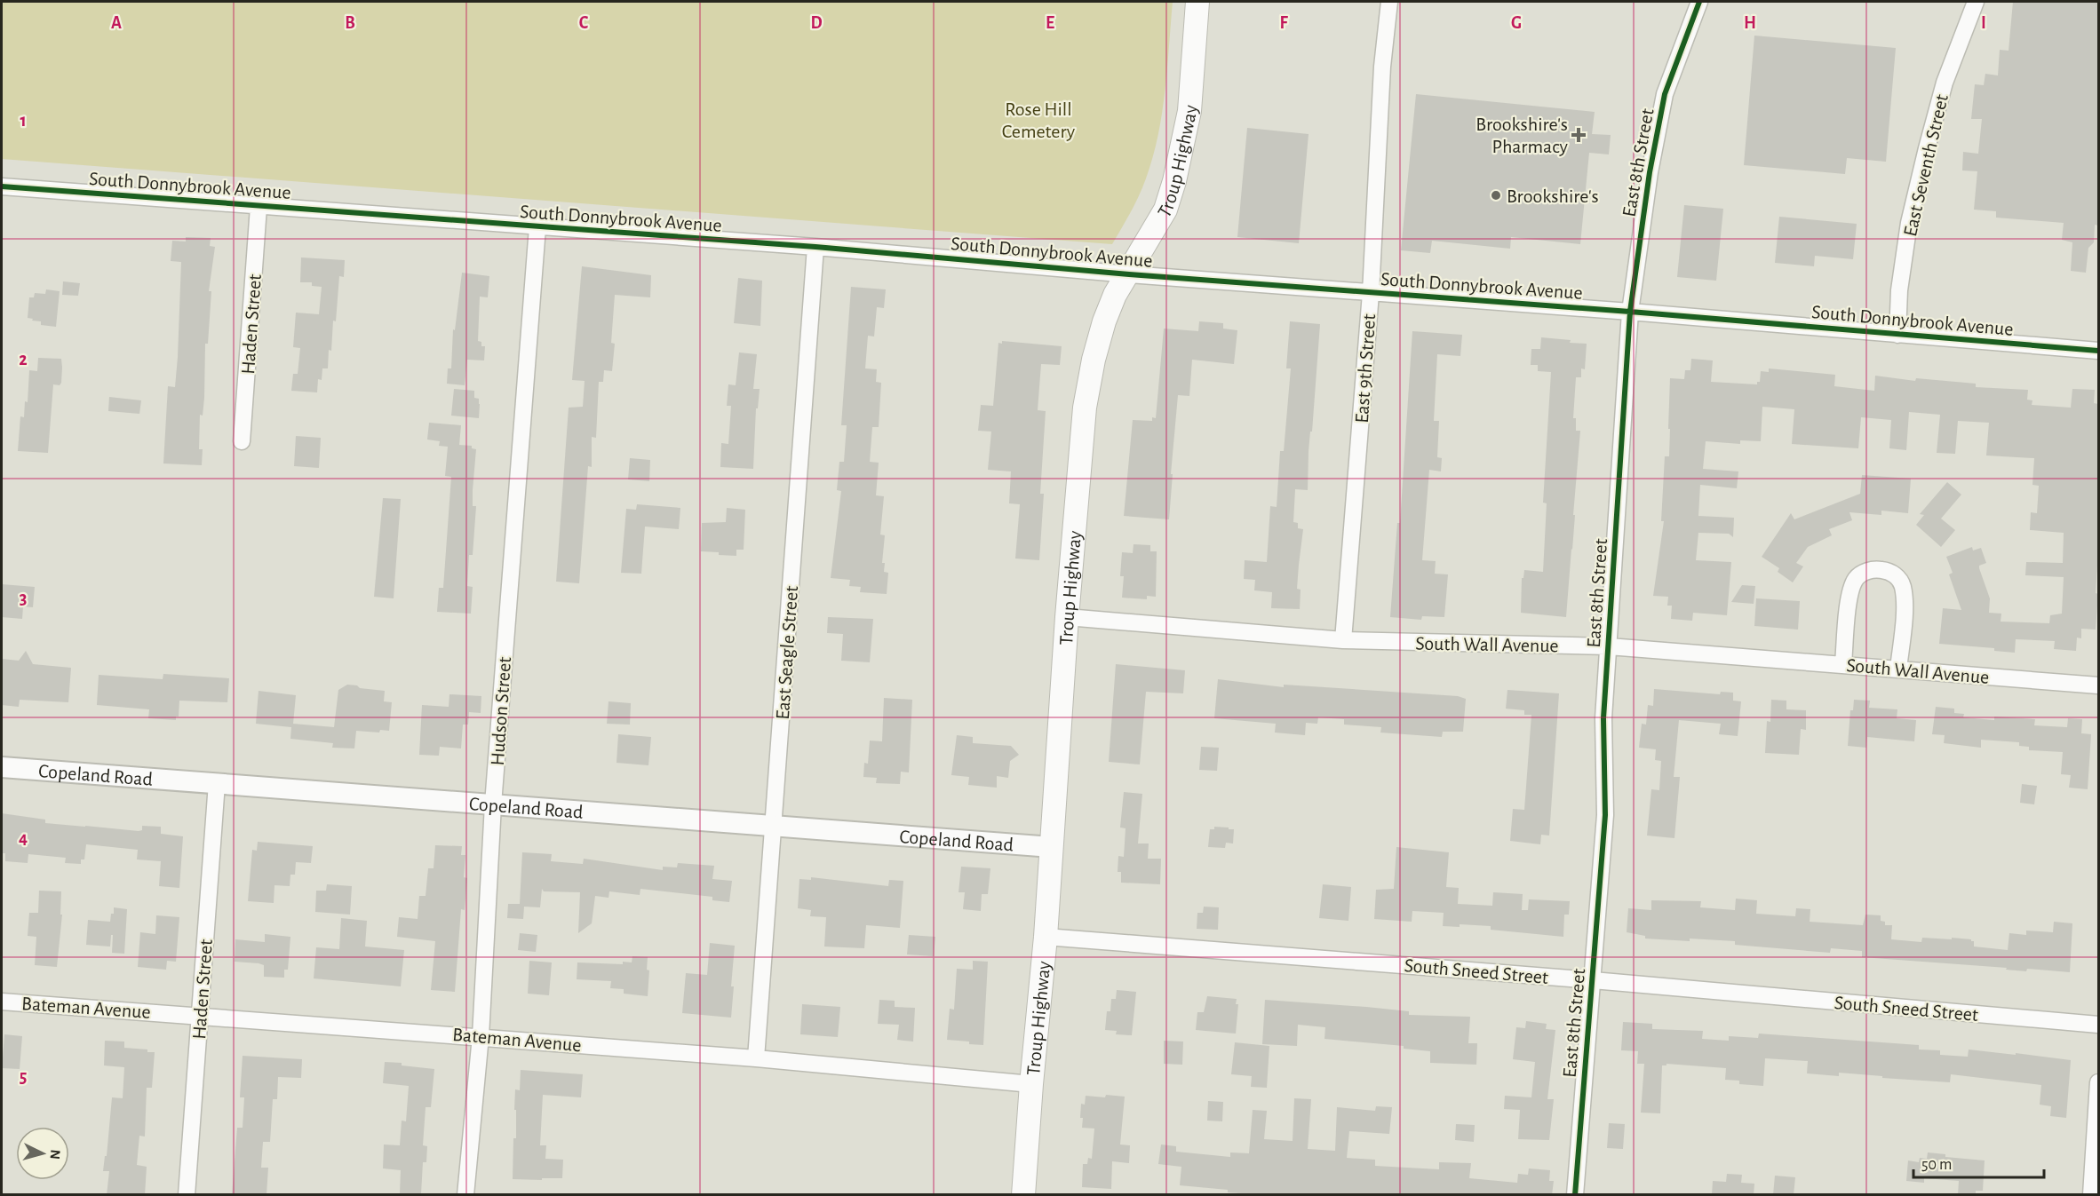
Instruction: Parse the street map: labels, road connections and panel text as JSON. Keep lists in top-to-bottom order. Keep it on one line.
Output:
{"streets":{"main road":["Troup Highway"],"street":["East 8th Street","East Seventh Street","South Donnybrook Avenue","Haden Street","East 9th Street","South Wall Avenue","East Seagle Street","Hudson Street","Copeland Road","South Sneed Street","Bateman Avenue"]},"crossings":[["Troup Highway","South Donnybrook Avenue"],["Troup Highway","South Wall Avenue"],["Troup Highway","Copeland Road"],["Troup Highway","South Sneed Street"],["Troup Highway","Bateman Avenue"],["East 8th Street","South Donnybrook Avenue"],["East 8th Street","South Wall Avenue"],["East 8th Street","South Sneed Street"],["East Seventh Street","South Donnybrook Avenue"],["South Donnybrook Avenue","Haden Street"],["South Donnybrook Avenue","East 9th Street"],["South Donnybrook Avenue","East Seagle Street"],["South Donnybrook Avenue","Hudson Street"],["Haden Street","Copeland Road"],["Haden Street","Bateman Avenue"],["East 9th Street","South Wall Avenue"],["East Seagle Street","Copeland Road"],["East Seagle Street","Bateman Avenue"],["Hudson Street","Copeland Road"],["Hudson Street","Bateman Avenue"]],"parks":["Rose Hill Cemetery"],"places":{"health":["Brookshire's Pharmacy"],"other":["Brookshire's"]},"scale_bar":"50 m","north":"right","grid":{"columns":["A","B","C","D","E","F","G","H","I"],"rows":["1","2","3","4","5"]}}
